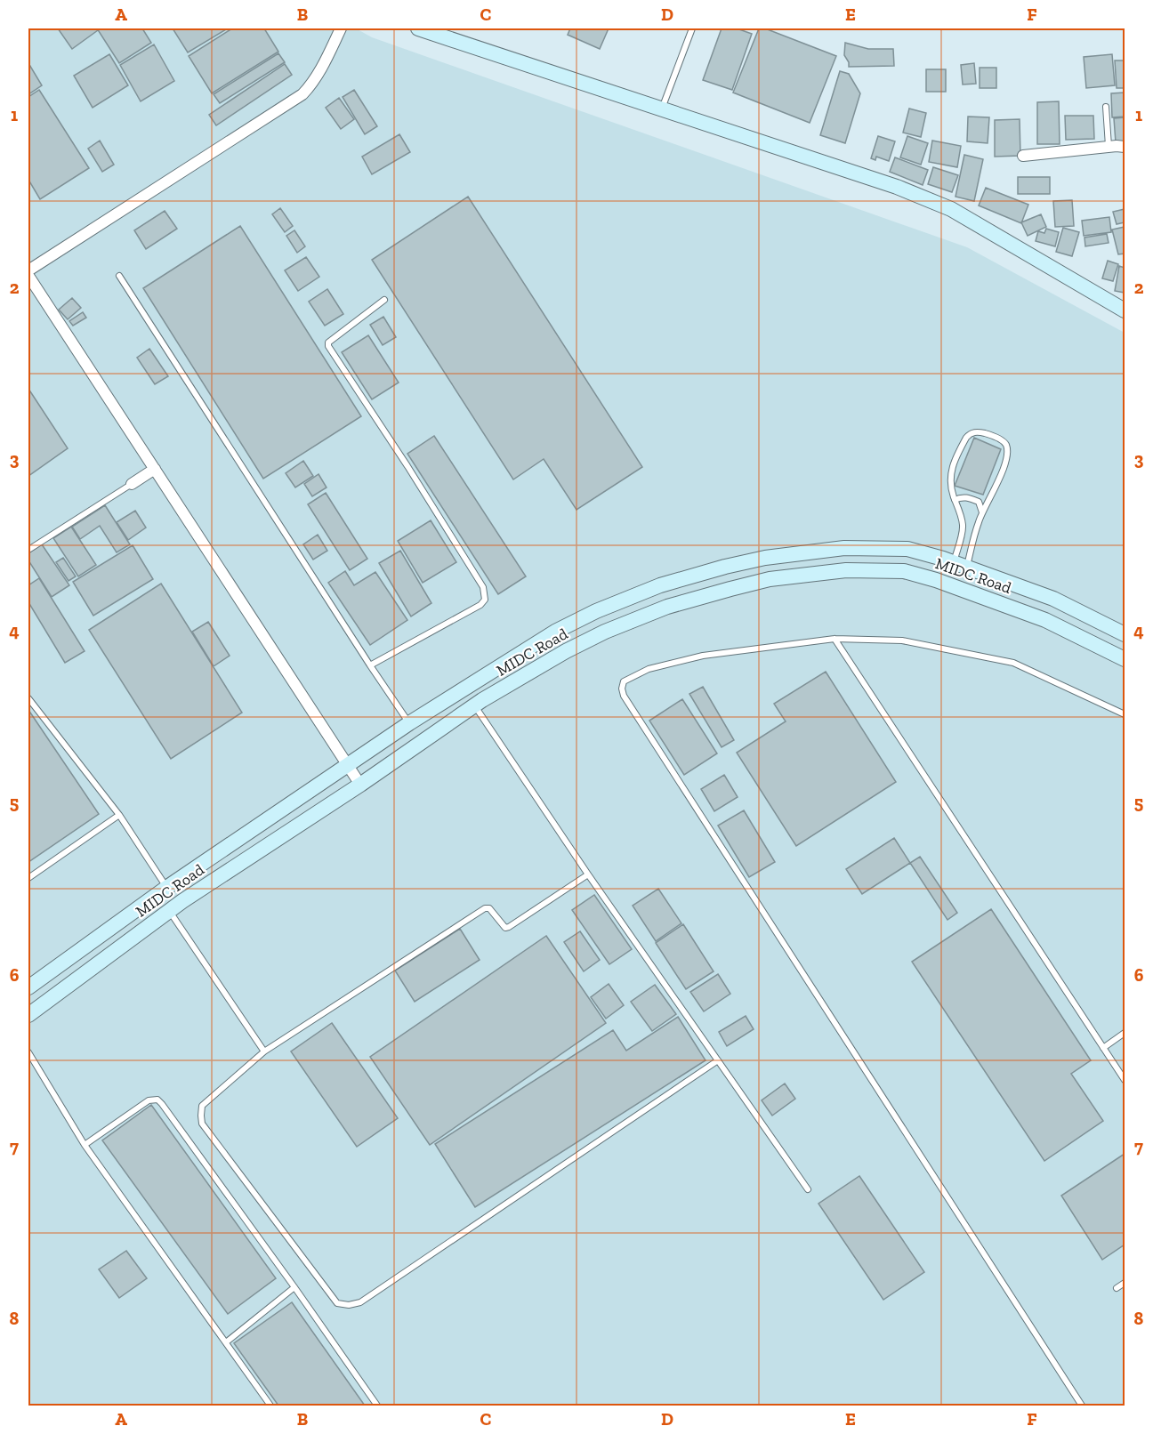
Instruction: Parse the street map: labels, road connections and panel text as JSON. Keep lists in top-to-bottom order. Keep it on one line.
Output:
{"streets":{"main road":["MIDC Road"]},"grid":{"columns":["A","B","C","D","E","F"],"rows":["1","2","3","4","5","6","7","8"]}}
